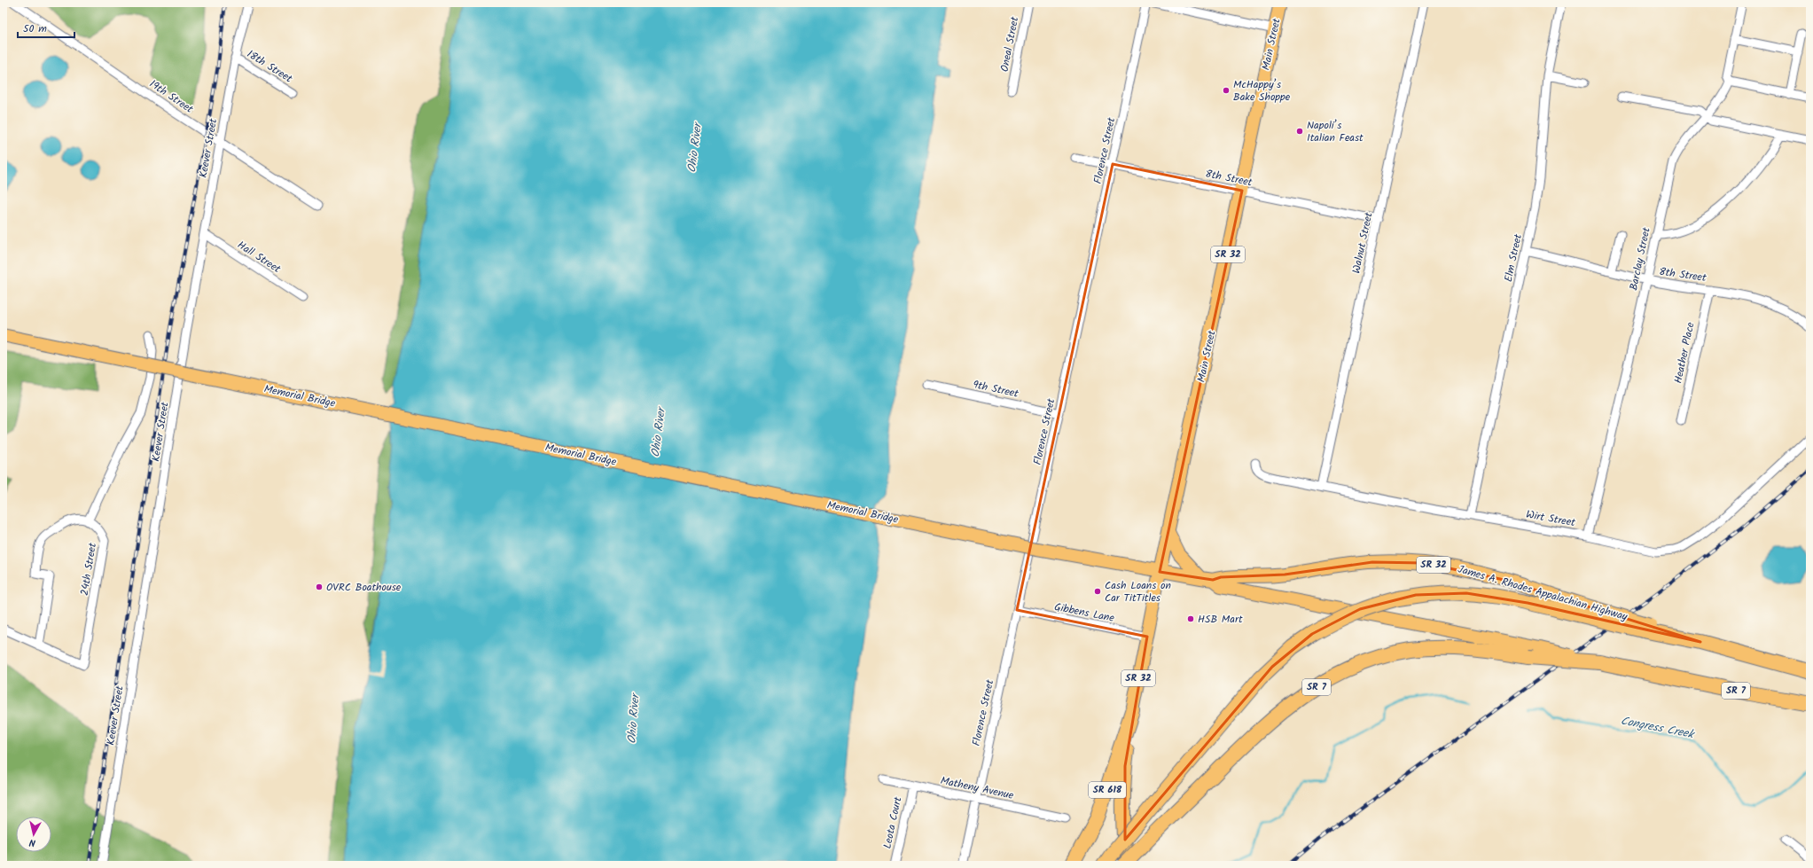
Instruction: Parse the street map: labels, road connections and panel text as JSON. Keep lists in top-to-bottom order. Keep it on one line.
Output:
{"streets":{"highway":["SR 7","SR 618"],"main road":["Main Street","SR 32","Memorial Bridge","James A. Rhodes Appalachian Highway"],"street":["Oneal Street","18th Street","19th Street","Keever Street","Florence Street","8th Street","Walnut Street","Hall Street","Elm Street","Barclay Street","Heather Place","9th Street","Wirt Street","24th Street","Gibbens Lane","Matheny Avenue","Leota Court"]},"crossings":[["Main Street","8th Street"],["Main Street","SR 32"],["Main Street","Memorial Bridge"],["Main Street","James A. Rhodes Appalachian Highway"],["Main Street","Gibbens Lane"],["Main Street","SR 618"],["18th Street","Keever Street"],["19th Street","Keever Street"],["Keever Street","Hall Street"],["Florence Street","8th Street"],["Florence Street","9th Street"],["Florence Street","Gibbens Lane"],["Florence Street","Matheny Avenue"],["8th Street","Walnut Street"],["8th Street","Elm Street"],["8th Street","Barclay Street"],["8th Street","Heather Place"],["Walnut Street","Wirt Street"],["SR 32","James A. Rhodes Appalachian Highway"],["Elm Street","Wirt Street"],["Barclay Street","Wirt Street"],["Memorial Bridge","James A. Rhodes Appalachian Highway"],["James A. Rhodes Appalachian Highway","SR 7"],["Matheny Avenue","Leota Court"]],"water":["Ohio River","Congress Creek"],"places":["McHappy’s Bake Shoppe","Napoli’s Italian Feast","OVRC Boathouse","Cash Loans on Car TitTitles","HSB Mart"],"scale_bar":"50 m","north":"bottom"}
